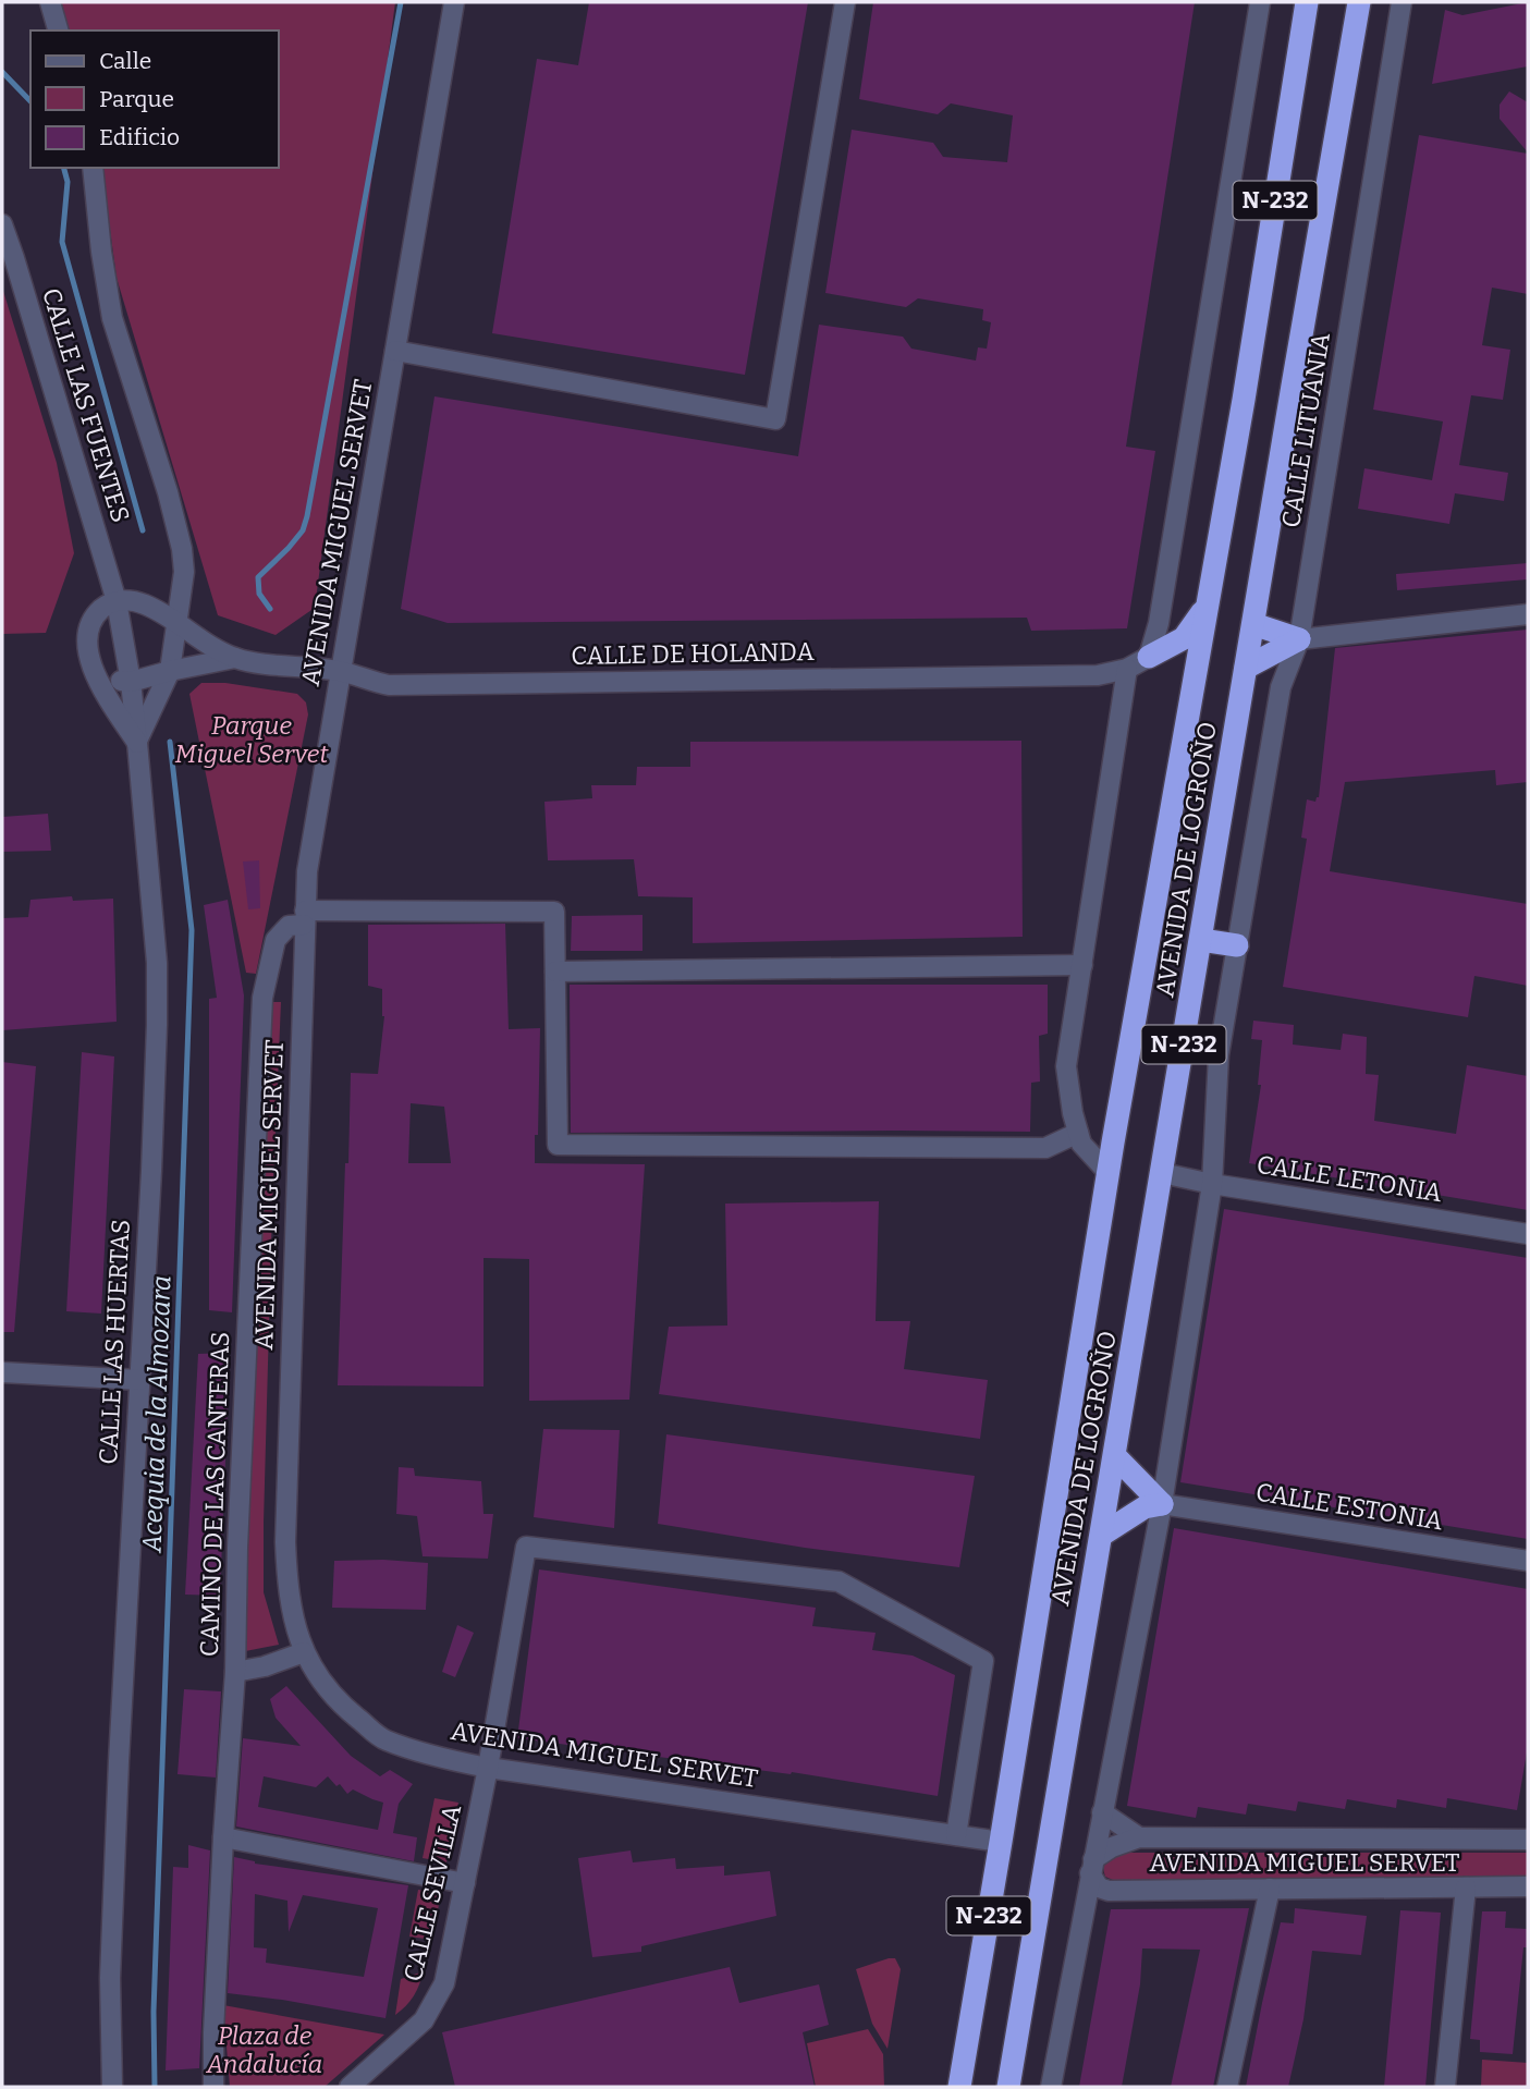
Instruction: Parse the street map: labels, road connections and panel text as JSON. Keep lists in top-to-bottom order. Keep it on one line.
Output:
{"streets":{"highway":["N-232","AVENIDA DE LOGROÑO"],"street":["CALLE LAS FUENTES","CALLE LITUANIA","AVENIDA MIGUEL SERVET","CALLE DE HOLANDA","CALLE LETONIA","CALLE LAS HUERTAS","CAMINO DE LAS CANTERAS","CALLE ESTONIA","CALLE SEVILLA"]},"crossings":[["CALLE LAS FUENTES","CALLE LAS HUERTAS"],["CALLE LITUANIA","AVENIDA MIGUEL SERVET"],["CALLE LITUANIA","CALLE LETONIA"],["CALLE LITUANIA","CALLE ESTONIA"],["AVENIDA MIGUEL SERVET","CALLE DE HOLANDA"],["AVENIDA MIGUEL SERVET","AVENIDA DE LOGROÑO"],["AVENIDA MIGUEL SERVET","CAMINO DE LAS CANTERAS"],["AVENIDA MIGUEL SERVET","CALLE SEVILLA"],["CALLE DE HOLANDA","CALLE LAS HUERTAS"],["AVENIDA DE LOGROÑO","CALLE LETONIA"]],"water":["Acequia de la Almozara"],"parks":["Parque Miguel Servet","Plaza de Andalucía"],"legend":["Calle","Parque","Edificio"]}
